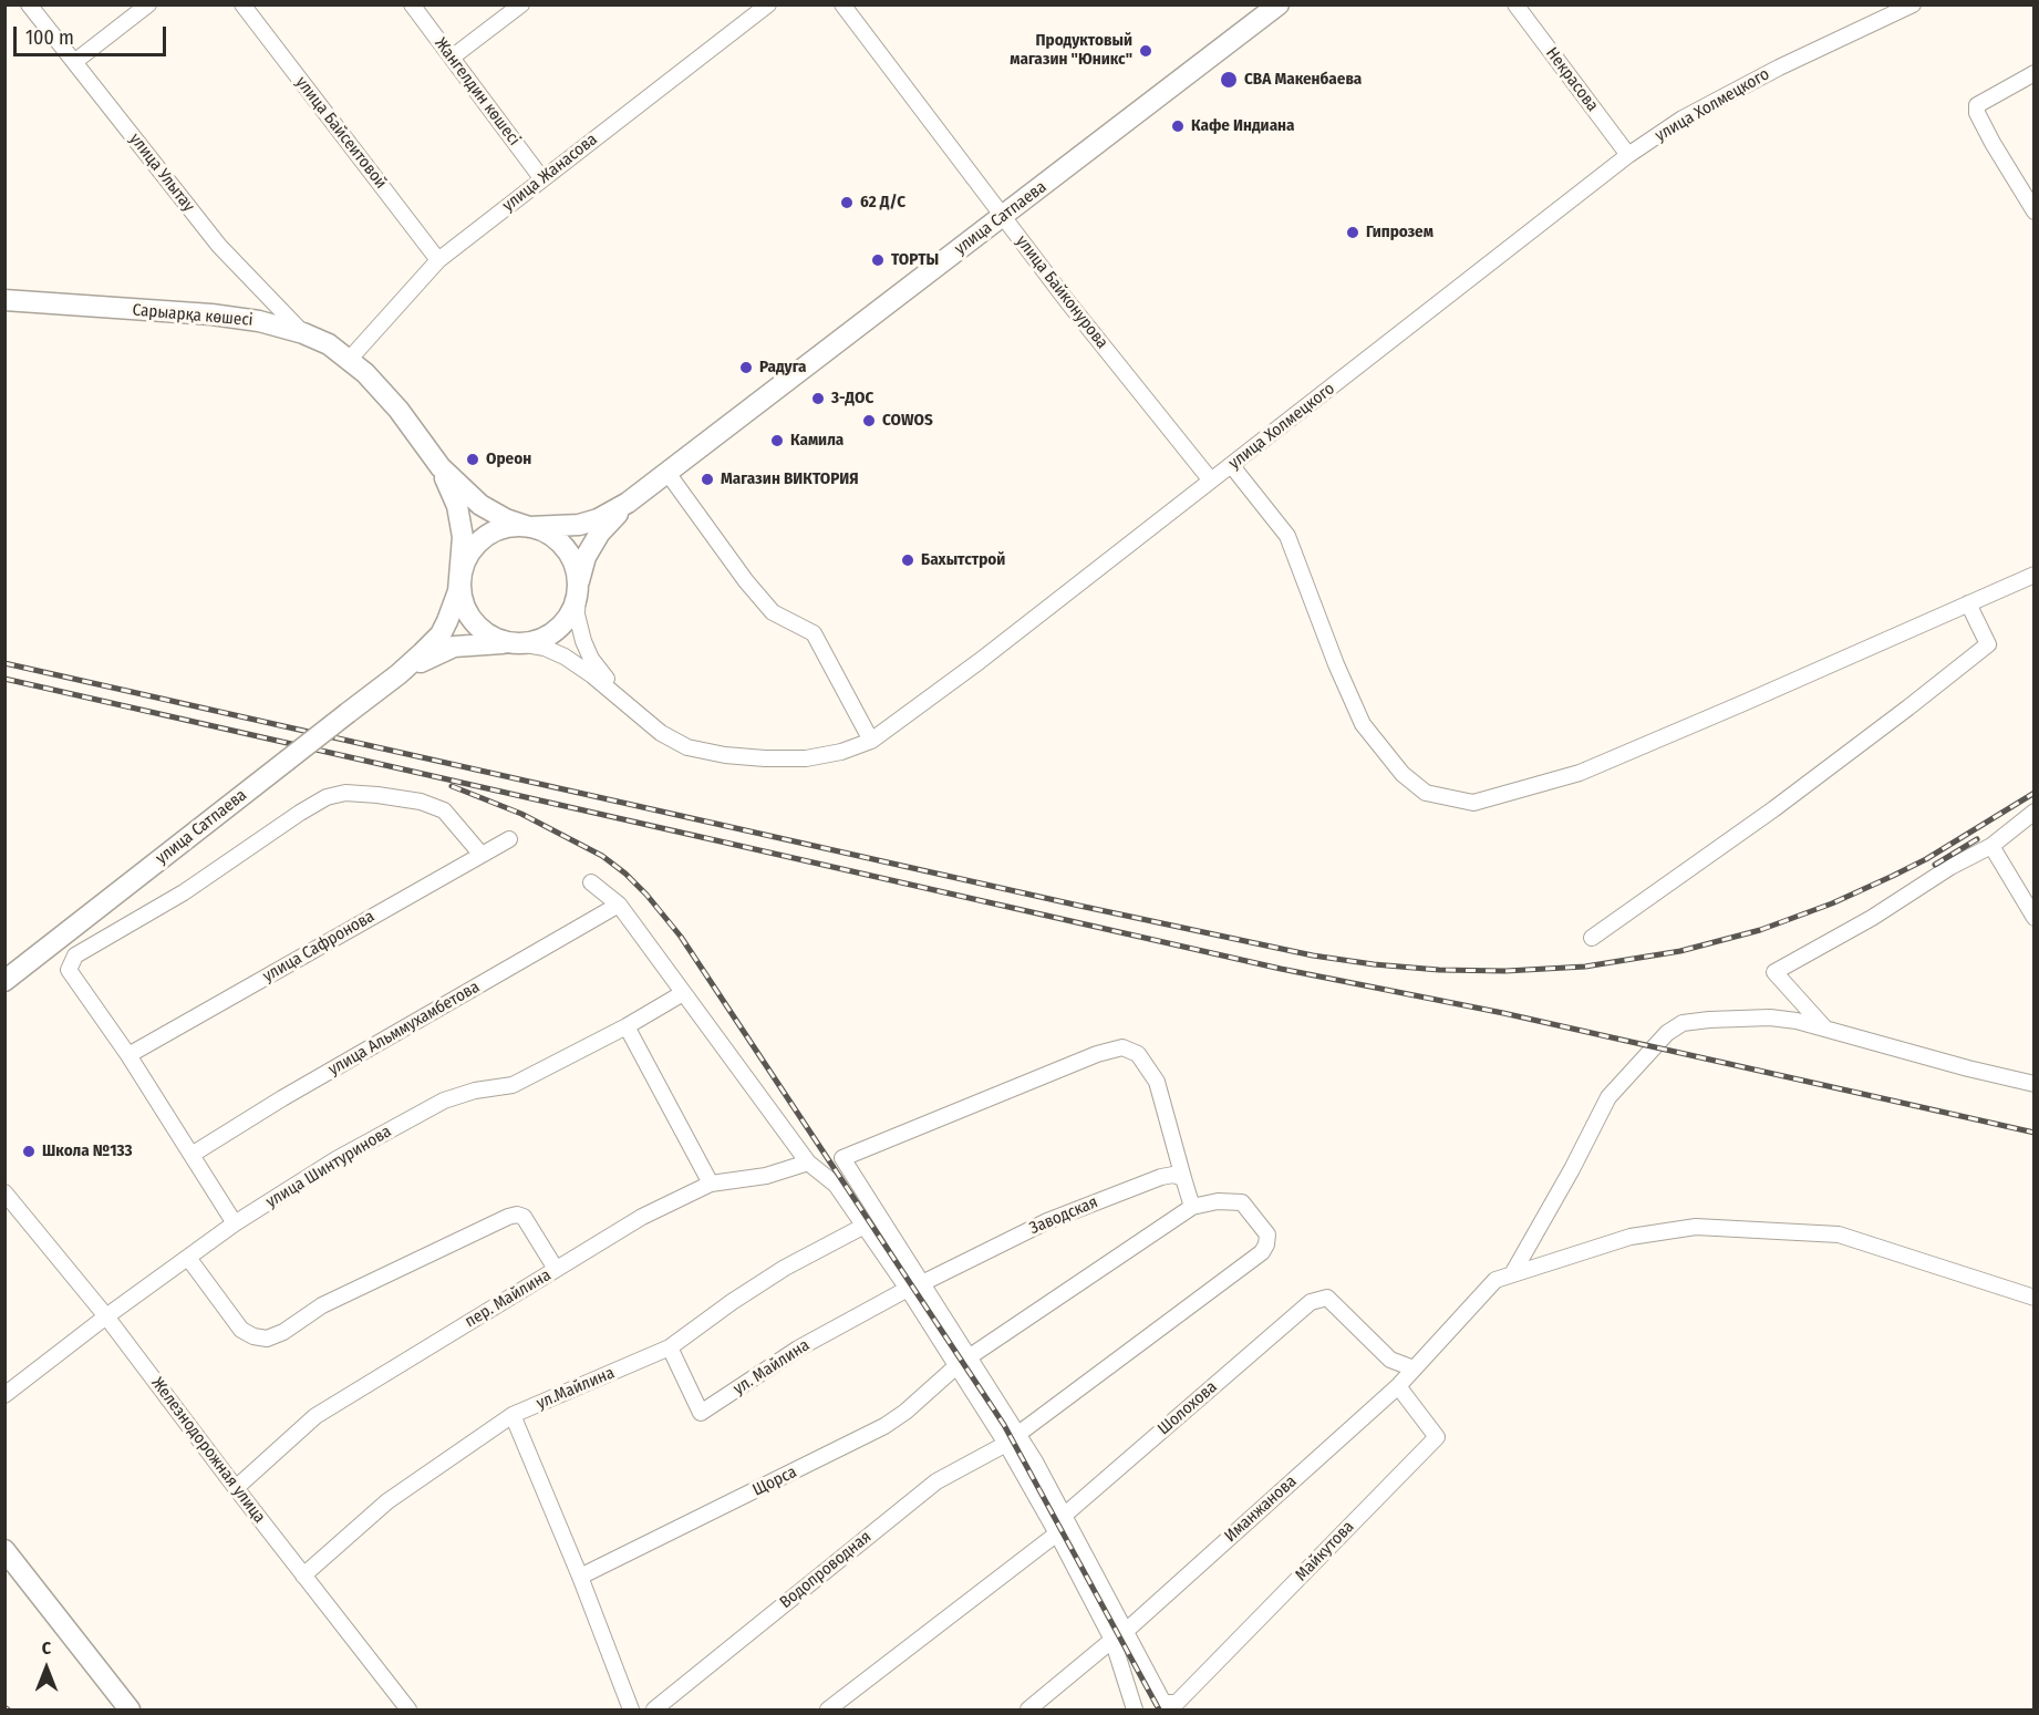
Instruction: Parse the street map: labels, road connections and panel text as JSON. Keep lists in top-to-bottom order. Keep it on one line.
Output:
{"streets":{"main road":["улица Сатпаева","Сарыарқа көшесі"],"street":["Некрасова","Жангелдин көшесі","улица Холмецкого","улица Байсеитовой","улица Улытау","улица Жанасова","улица Байконурова","улица Сафронова","улица Альммухамбетова","улица Шинтуринова","Заводская","пер. Майлина","ул. Майлина","ул.Майлина","Шолохова","Железнодорожная улица","Щорса","Иманжанова","Майкутова","Водопроводная"]},"crossings":[["Некрасова","улица Холмецкого"],["Жангелдин көшесі","улица Жанасова"],["улица Холмецкого","улица Байконурова"],["улица Байсеитовой","улица Жанасова"],["улица Улытау","Сарыарқа көшесі"],["улица Жанасова","Сарыарқа көшесі"],["улица Сатпаева","улица Байконурова"],["улица Шинтуринова","Железнодорожная улица"],["Заводская","ул. Майлина"],["пер. Майлина","Железнодорожная улица"],["ул. Майлина","ул.Майлина"],["ул.Майлина","Железнодорожная улица"],["Шолохова","Иманжанова"],["Щорса","Водопроводная"],["Иманжанова","Майкутова"]],"places":["Продуктовый магазин \"Юникс\"","СВА Макенбаева","Кафе Индиана","62 Д/С","Гипрозем","ТОРТЫ","Радуга","3-ДОС","COWOS","Камила","Ореон","Магазин ВИКТОРИЯ","Бахытстрой","Школа №133"],"scale_bar":"100 m","north":"top"}
